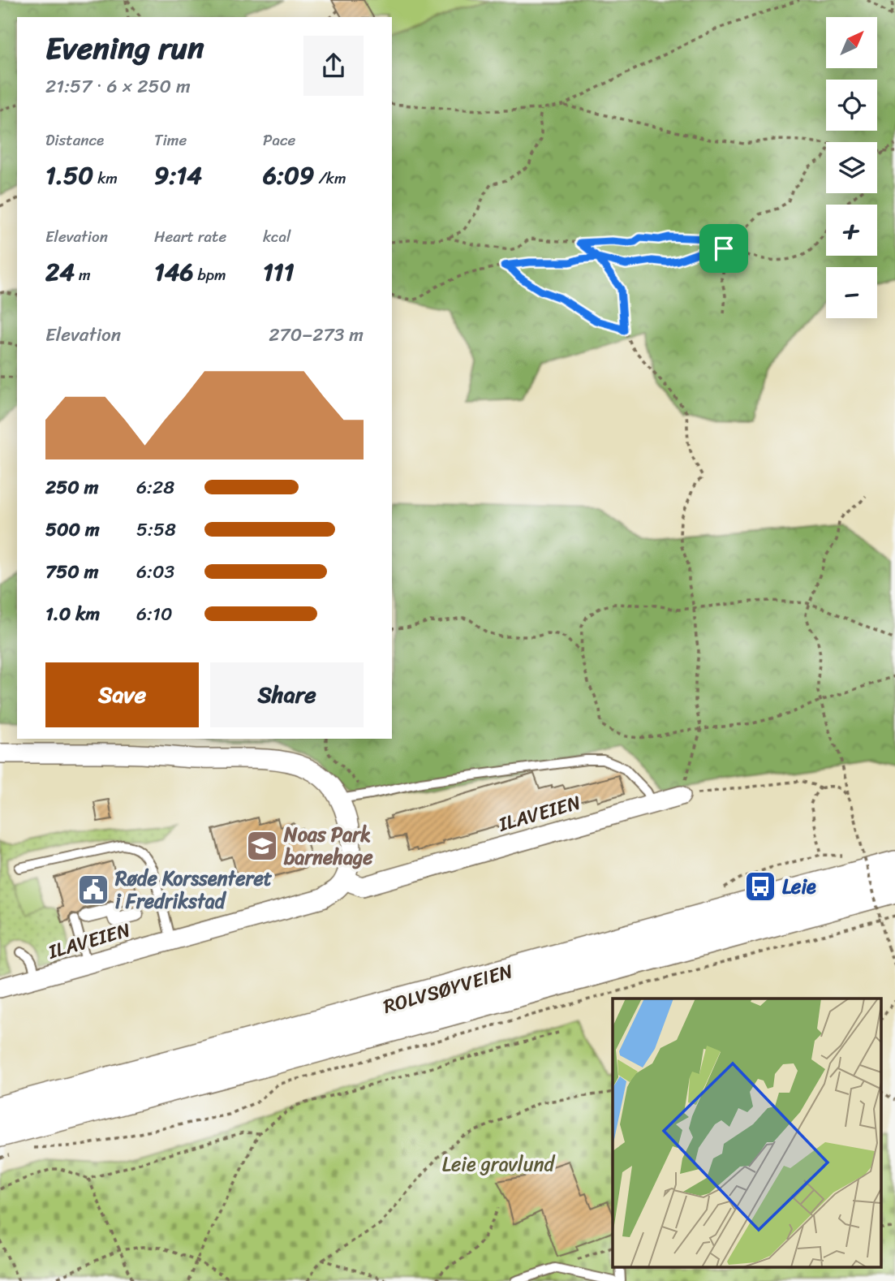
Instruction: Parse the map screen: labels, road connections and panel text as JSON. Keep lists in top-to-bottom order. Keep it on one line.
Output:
{"streets":{"main road":["ROLVSØYVEIEN"],"street":["ILAVEIEN"]},"parks":["Leie gravlund"],"places":{"school or university":["Noas Park barnehage"],"bus stop":["Leie"],"public building":["Røde Korssenteret i Fredrikstad"]},"north":"top right","page":{"map_buttons":["+","−"],"heading":["Evening run","21:57 · 6 × 250 m"],"stats":[["Distance","1.50 km"],["Time","9:14"],["Pace","6:09 /km"],["Elevation","24 m"],["Heart rate","146 bpm"],["kcal","111"]],"chart":["Elevation","270–273 m"],"list":[{"name":"250 m","note":"6:28"},{"name":"500 m","note":"5:58"},{"name":"750 m","note":"6:03"},{"name":"1.0 km","note":"6:10"}],"buttons":["Save","Share"]}}
